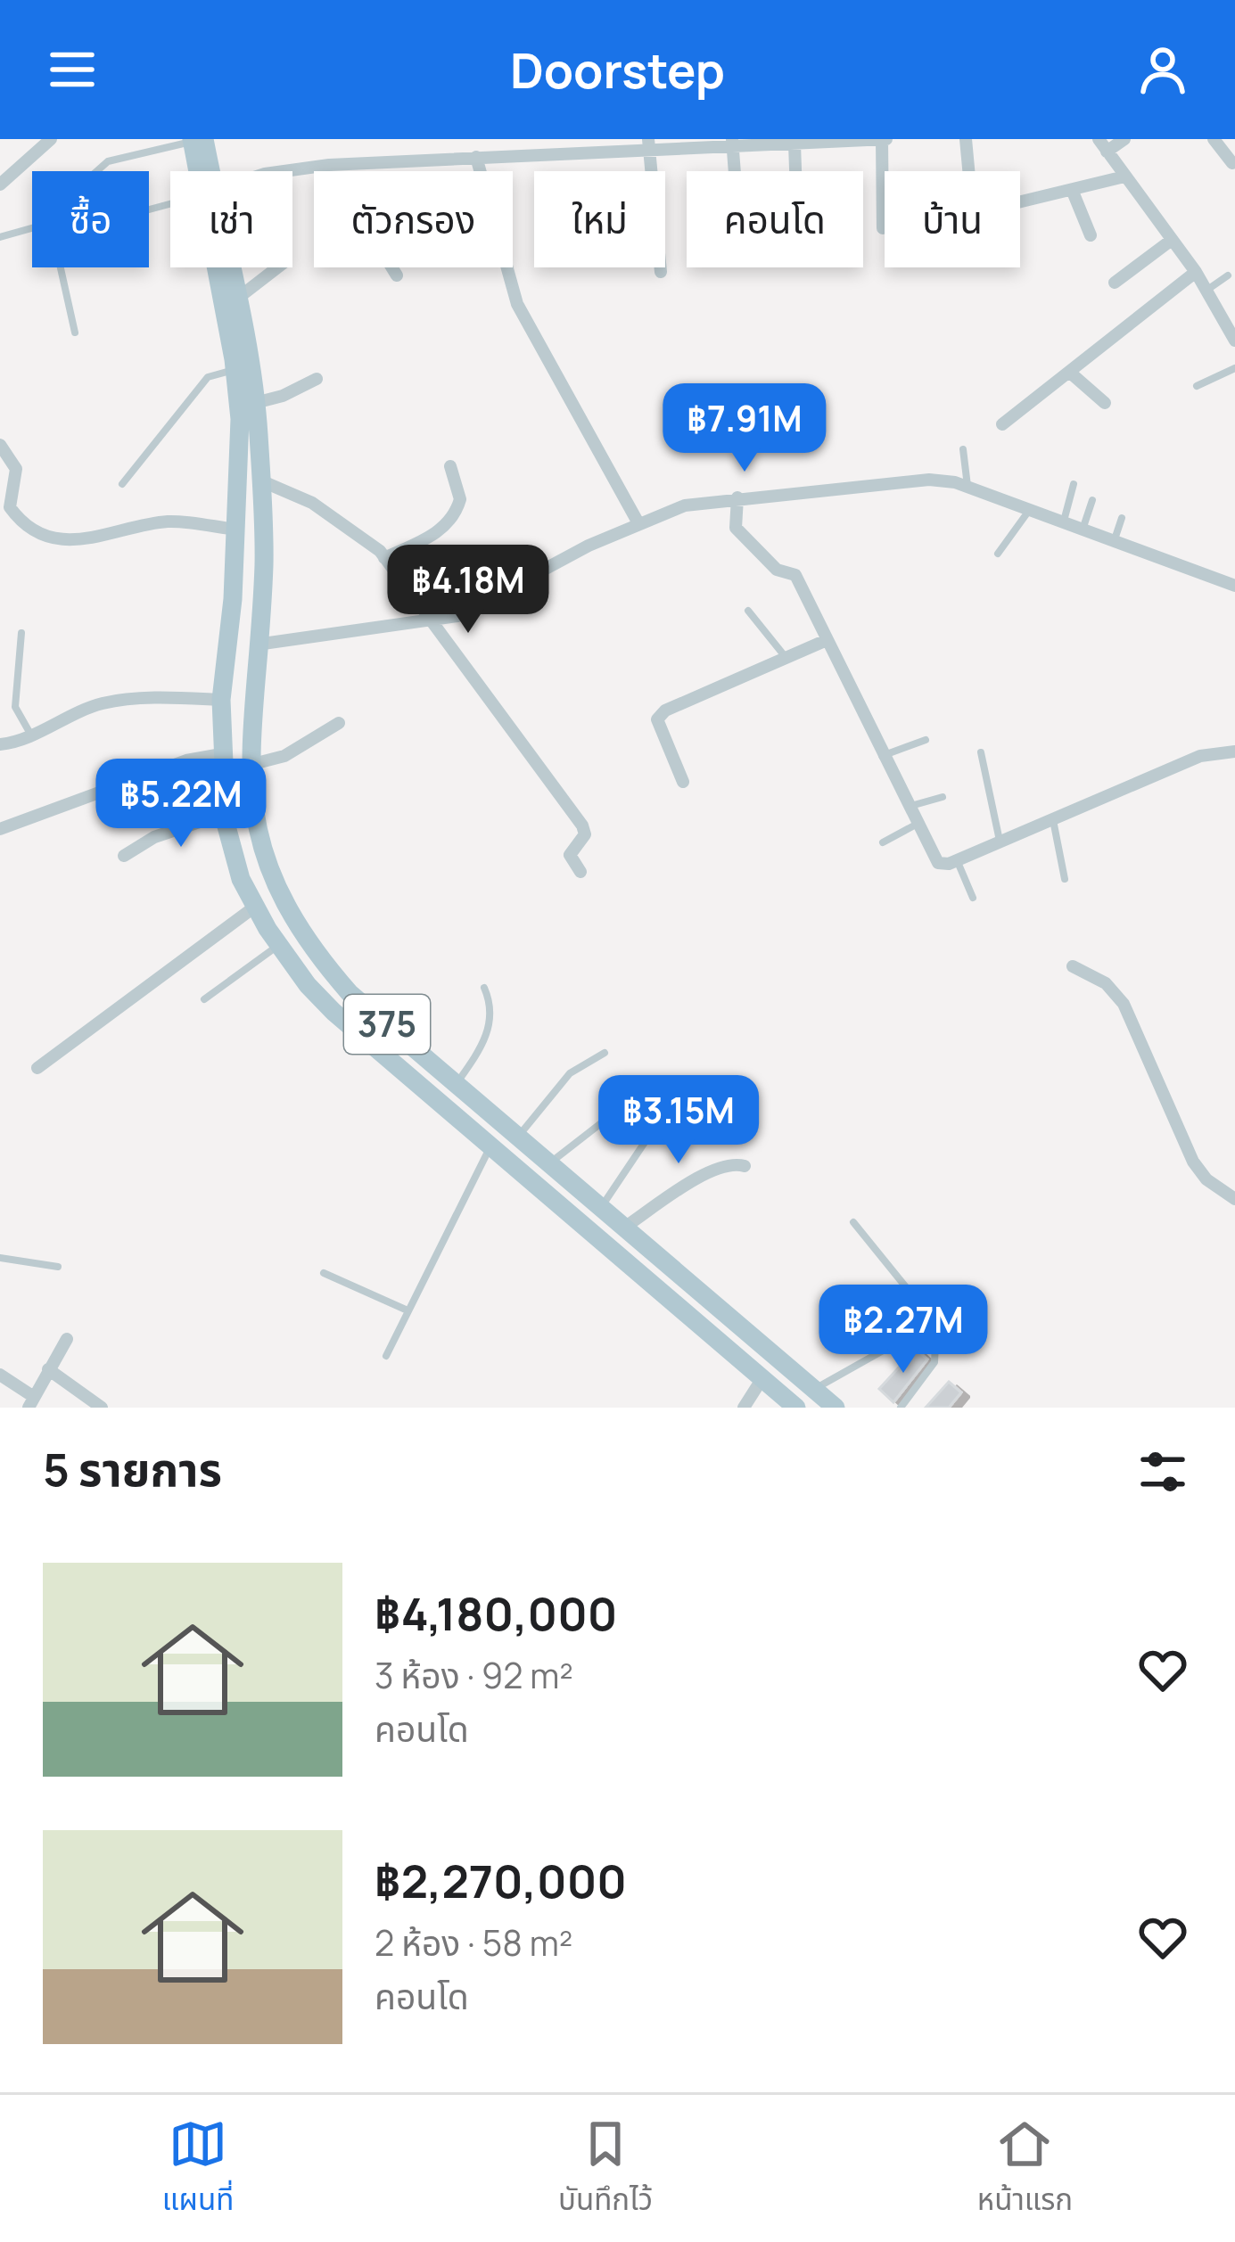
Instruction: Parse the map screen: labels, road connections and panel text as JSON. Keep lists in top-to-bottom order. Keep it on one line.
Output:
{"streets":{"main road":["375"]},"page":{"header":"Doorstep","chip":["ซื้อ","เช่า","ตัวกรอง","ใหม่","คอนโด","บ้าน"],"price":["฿7.91M","฿4.18M","฿5.22M","฿3.15M","฿2.27M"],"heading":"5 รายการ","list":[{"name":"฿4,180,000","note":"3 ห้อง · 92 m² · คอนโด"},{"name":"฿2,270,000","note":"2 ห้อง · 58 m² · คอนโด"}],"tabs":["แผนที่","บันทึกไว้","หน้าแรก"]}}
